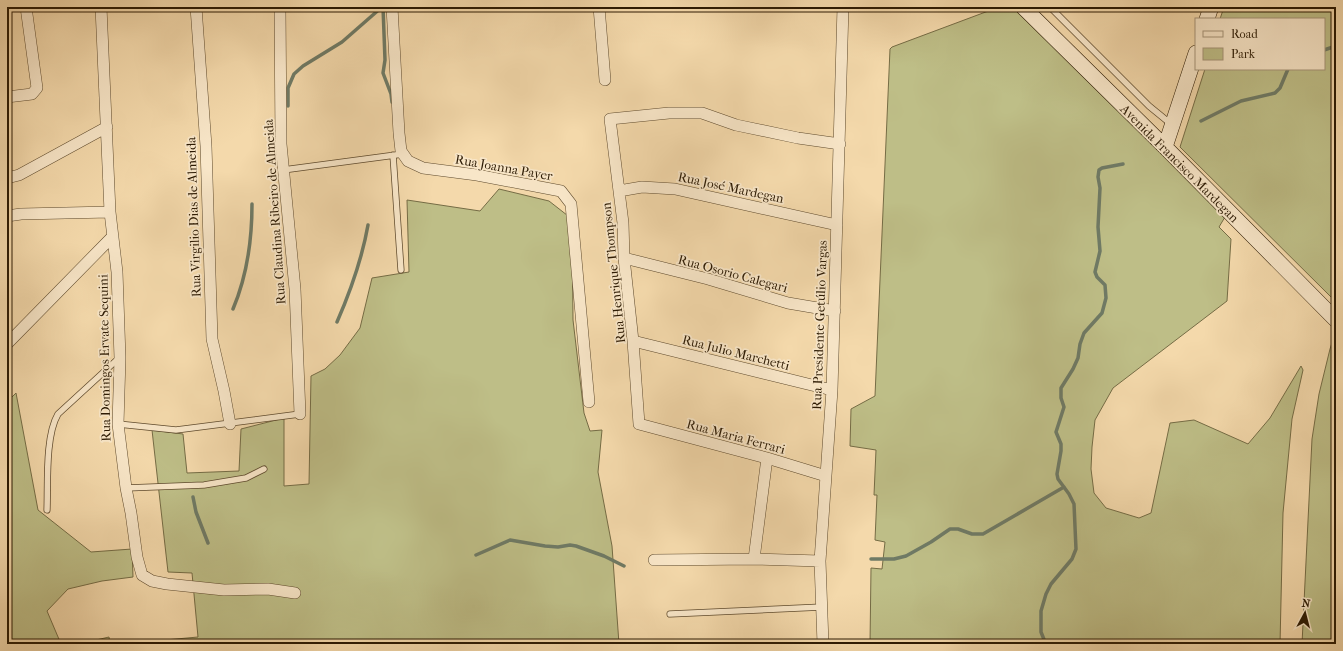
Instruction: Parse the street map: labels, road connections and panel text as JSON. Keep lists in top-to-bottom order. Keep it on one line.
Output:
{"streets":{"main road":["Avenida Francisco Mardegan"],"street":["Rua Joanna Payer","Rua José Mardegan","Rua Claudina Ribeiro de Almeida","Rua Virgilio Dias de Almeida","Rua Henrique Thompson","Rua Osorio Calegari","Rua Presidente Getúlio Vargas","Rua Julio Marchetti","Rua Domingos Ervate Sequini","Rua Maria Ferrari"]},"crossings":[["Rua José Mardegan","Rua Henrique Thompson"],["Rua José Mardegan","Rua Presidente Getúlio Vargas"],["Rua Henrique Thompson","Rua Osorio Calegari"],["Rua Henrique Thompson","Rua Presidente Getúlio Vargas"],["Rua Henrique Thompson","Rua Julio Marchetti"],["Rua Henrique Thompson","Rua Maria Ferrari"],["Rua Osorio Calegari","Rua Presidente Getúlio Vargas"],["Rua Presidente Getúlio Vargas","Rua Julio Marchetti"],["Rua Presidente Getúlio Vargas","Rua Maria Ferrari"]],"legend":["Road","Park"],"north":"top"}
